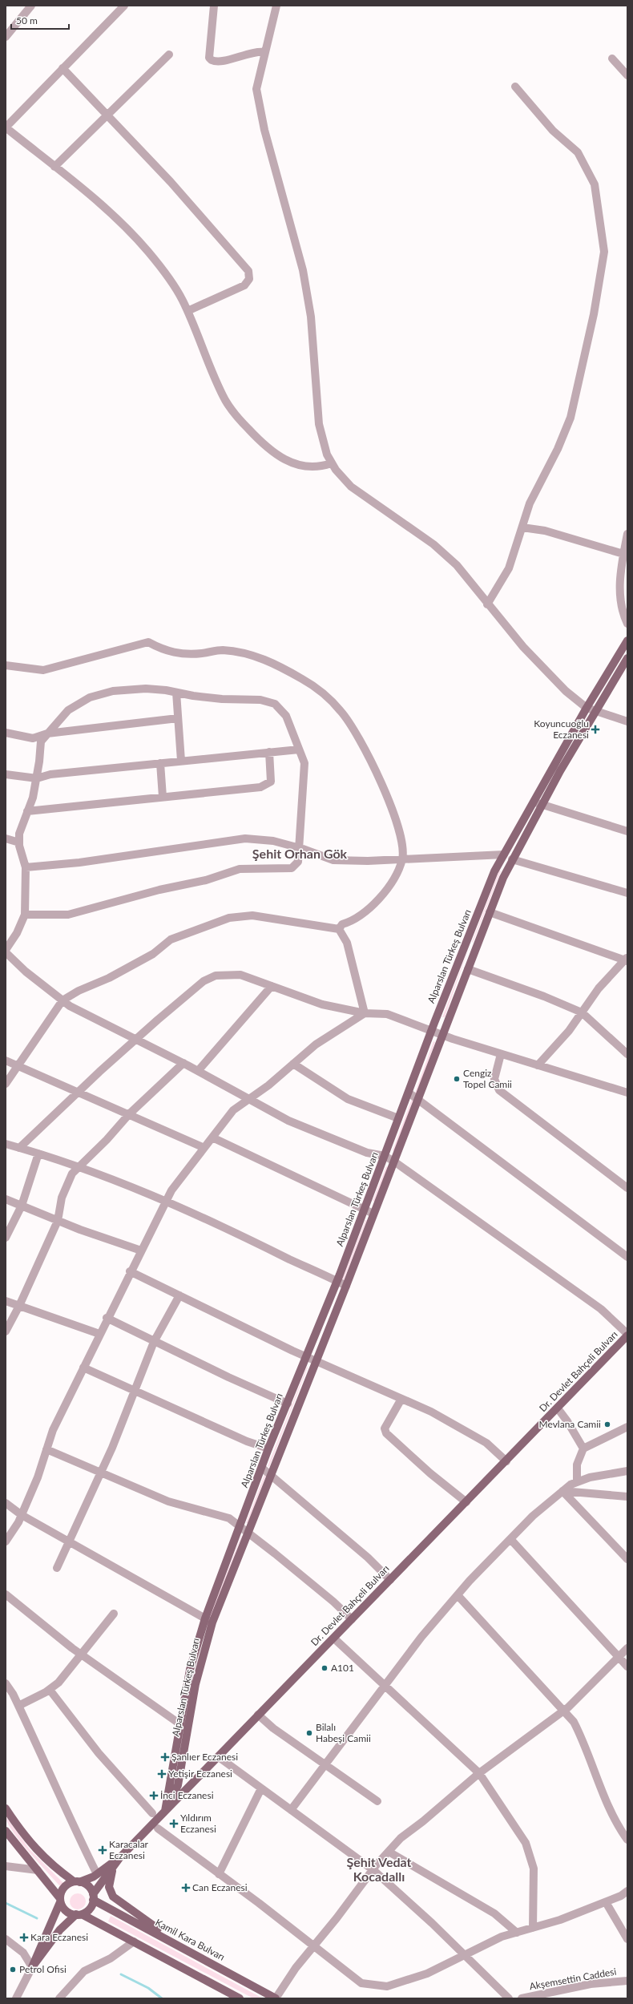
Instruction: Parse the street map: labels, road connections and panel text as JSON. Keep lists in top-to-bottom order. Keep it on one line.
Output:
{"streets":{"main road":["Alparslan Türkeş Bulvarı","Dr. Devlet Bahçeli Bulvarı","Kamil Kara Bulvarı"],"street":["Akşemsettin Caddesi"]},"crossings":[["Alparslan Türkeş Bulvarı","Dr. Devlet Bahçeli Bulvarı"],["Dr. Devlet Bahçeli Bulvarı","Kamil Kara Bulvarı"]],"districts":["Şehit Orhan Gök","Şehit Vedat Kocadallı"],"places":{"health":["Koyuncuoğlu Eczanesi","Şanlıer Eczanesi","Yetişir Eczanesi","İnci Eczanesi","Yıldırım Eczanesi","Karacalar Eczanesi","Can Eczanesi","Kara Eczanesi"],"other":["Cengiz Topel Camii","Mevlana Camii","A101","Bilalı Habeşi Camii","Petrol Ofisi"]},"scale_bar":"50 m"}
